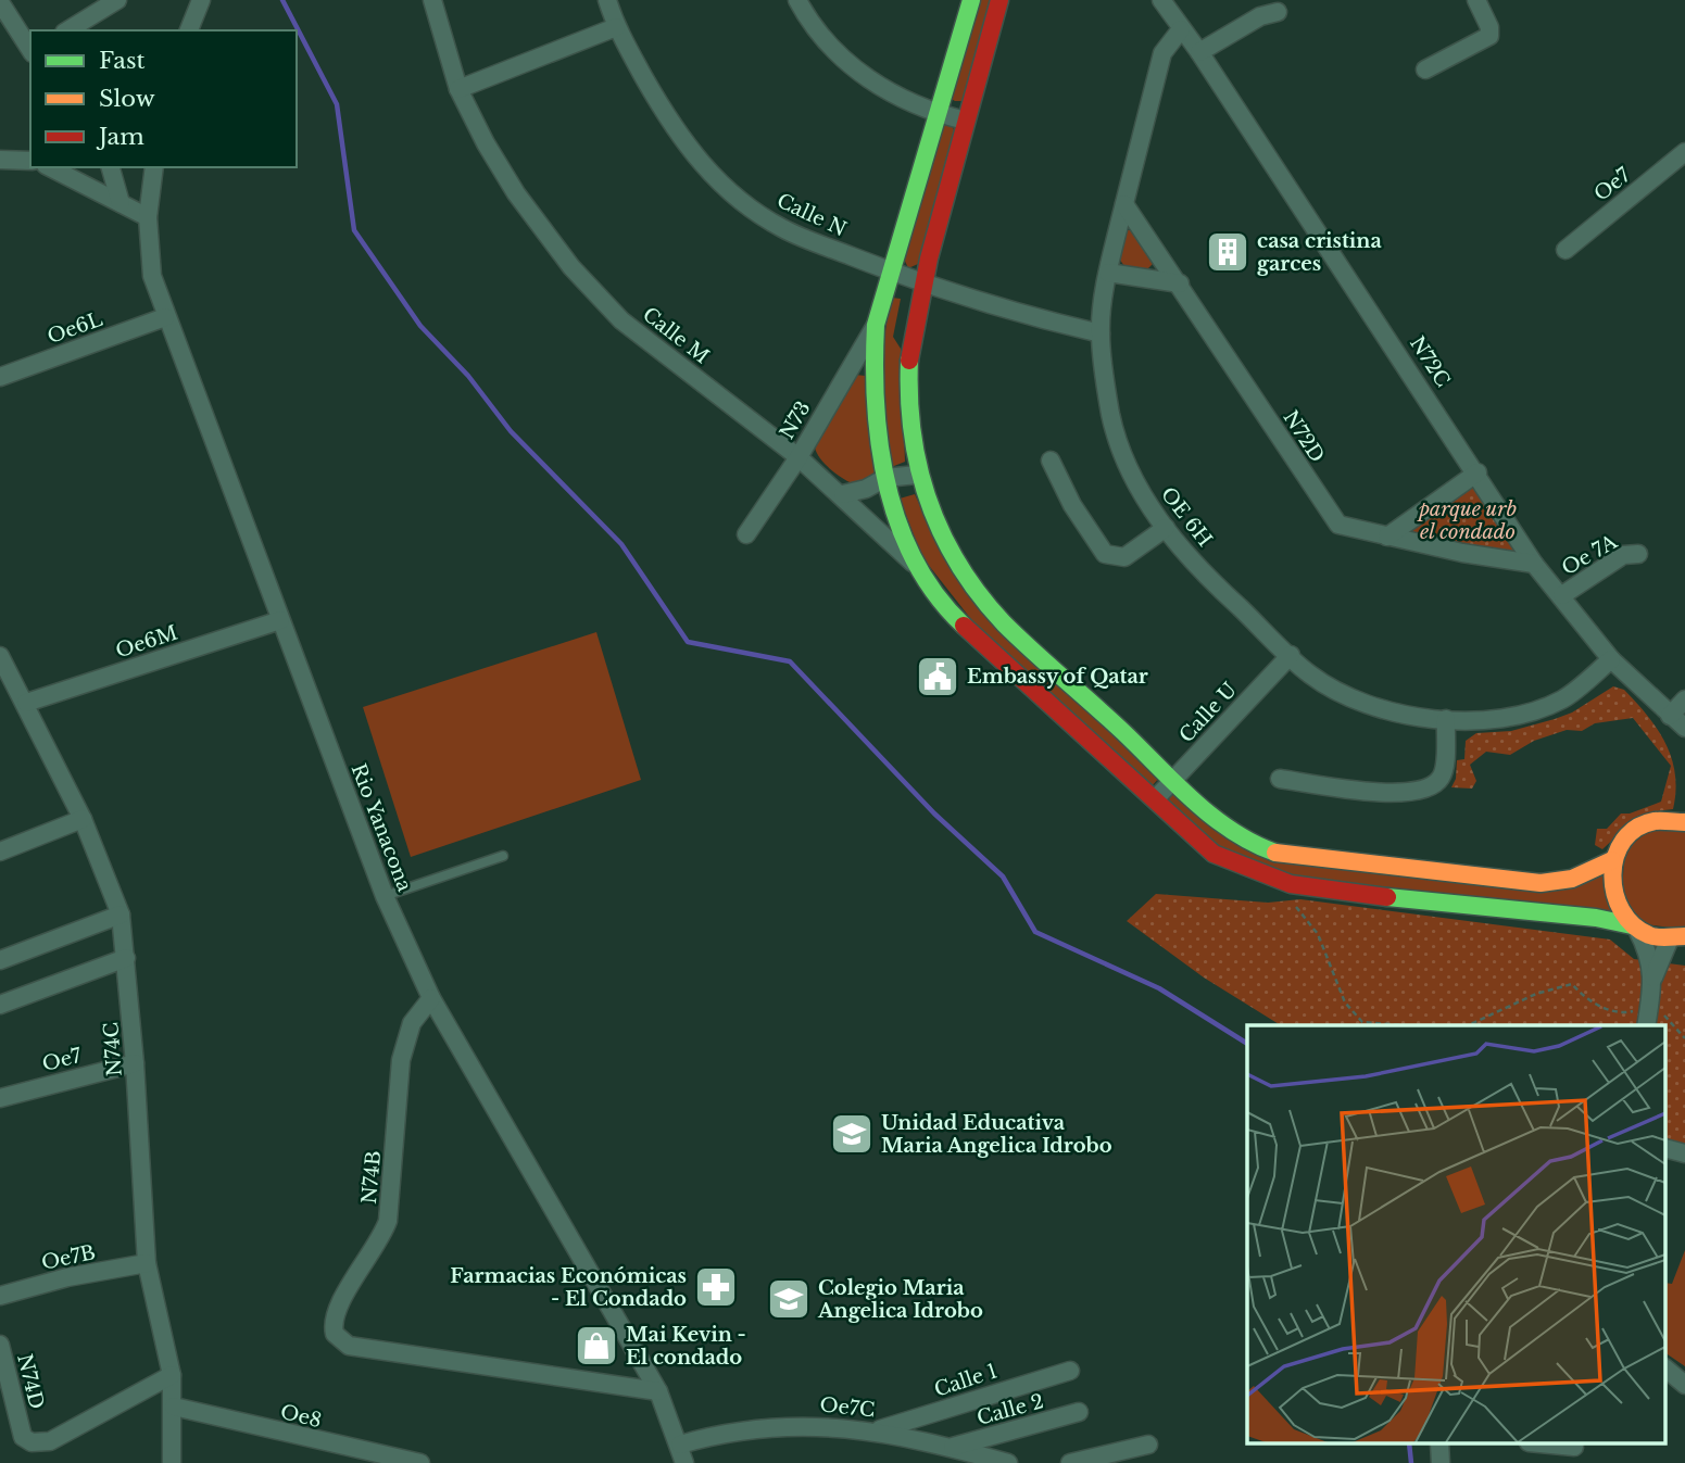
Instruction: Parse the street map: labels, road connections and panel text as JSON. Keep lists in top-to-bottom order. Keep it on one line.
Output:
{"streets":{"street":["Oe7","Calle N","Oe6L","Calle M","N72C","N73","N72D","OE 6H","Oe 7A","Oe6M","Calle U","Rio Yanacona","N74C","N74B","Oe7B","Calle 1","N74D","Oe7C","Calle 2","Oe8"]},"crossings":[["Oe7","N74C"],["Calle N","OE 6H"],["Oe6L","Rio Yanacona"],["Calle M","N73"],["N72C","N72D"],["N72C","OE 6H"],["N72C","Oe 7A"],["N72D","OE 6H"],["OE 6H","Calle U"],["Oe6M","Rio Yanacona"],["Oe6M","N74C"],["Rio Yanacona","N74B"],["Rio Yanacona","Oe7C"],["N74C","Oe7B"],["N74C","N74D"],["N74C","Oe8"],["Calle 1","Oe7C"],["Oe7C","Calle 2"]],"parks":["parque urb el condado"],"places":{"building":["casa cristina garces"],"public building":["Embassy of Qatar"],"school or university":["Unidad Educativa Maria Angelica Idrobo","Colegio Maria Angelica Idrobo"],"pharmacy":["Farmacias Económicas - El Condado"],"shop":["Mai Kevin - El condado"]},"legend":["Fast","Slow","Jam"]}
